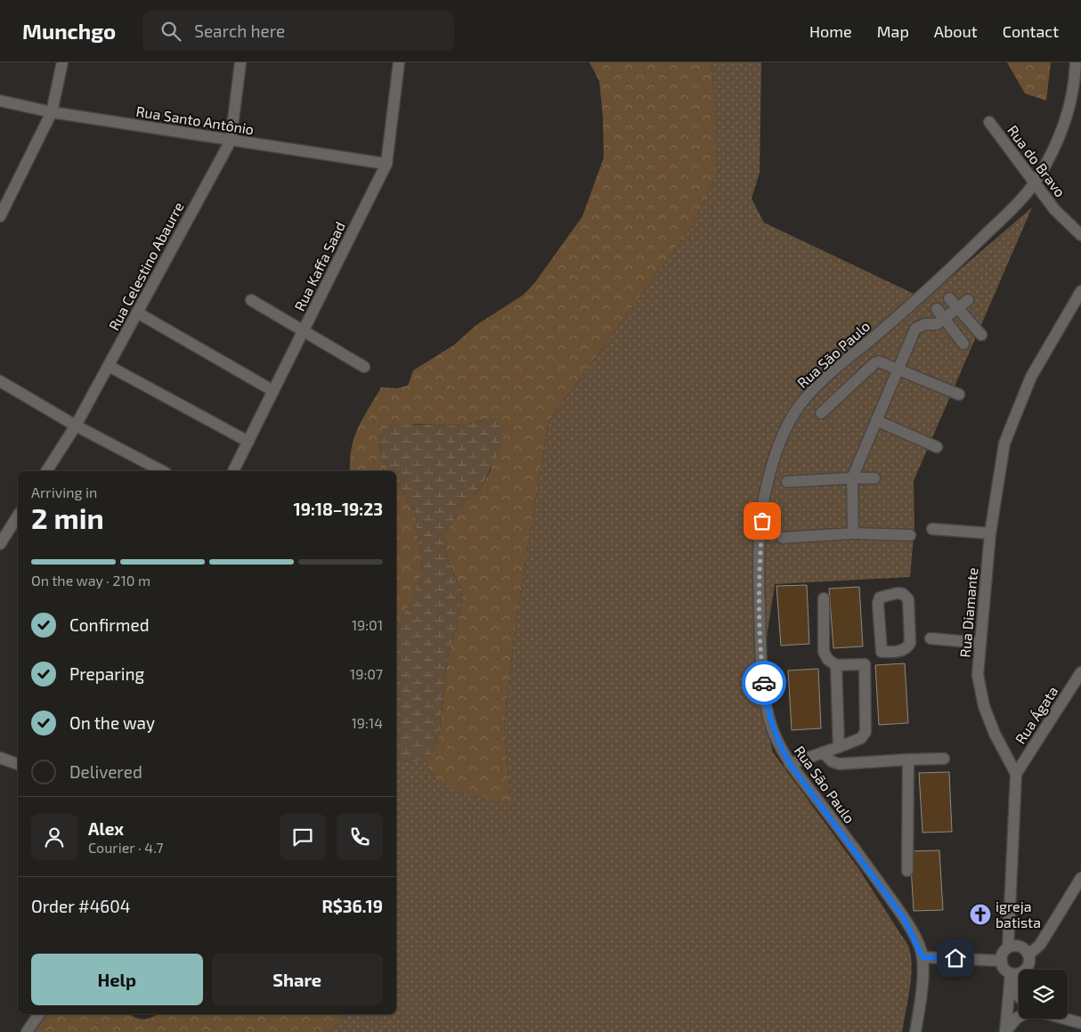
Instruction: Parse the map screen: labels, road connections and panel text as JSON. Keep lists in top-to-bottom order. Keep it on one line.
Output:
{"streets":{"street":["Rua Santo Antônio","Rua do Bravo","Rua Celestino Abaurre","Rua Kaffa Saad","Rua São Paulo","Rua Diamante","Rua Ágata"]},"crossings":[["Rua Santo Antônio","Rua Celestino Abaurre"],["Rua Santo Antônio","Rua Kaffa Saad"],["Rua do Bravo","Rua São Paulo"],["Rua Diamante","Rua Ágata"]],"places":{"church":["igreja batista"]},"page":{"header":"Munchgo","search":"Search here","nav":["Home","Map","About","Contact"],"heading":["2 min","Arriving in","19:18–19:23"],"panel":["Alex","Courier · 4.7","Order #4604","R$36.19"],"bar":"On the way · 210 m","list":[["Confirmed","19:01"],["Preparing","19:07"],["On the way","19:14"],"Delivered"],"buttons":["Help","Share"]}}
